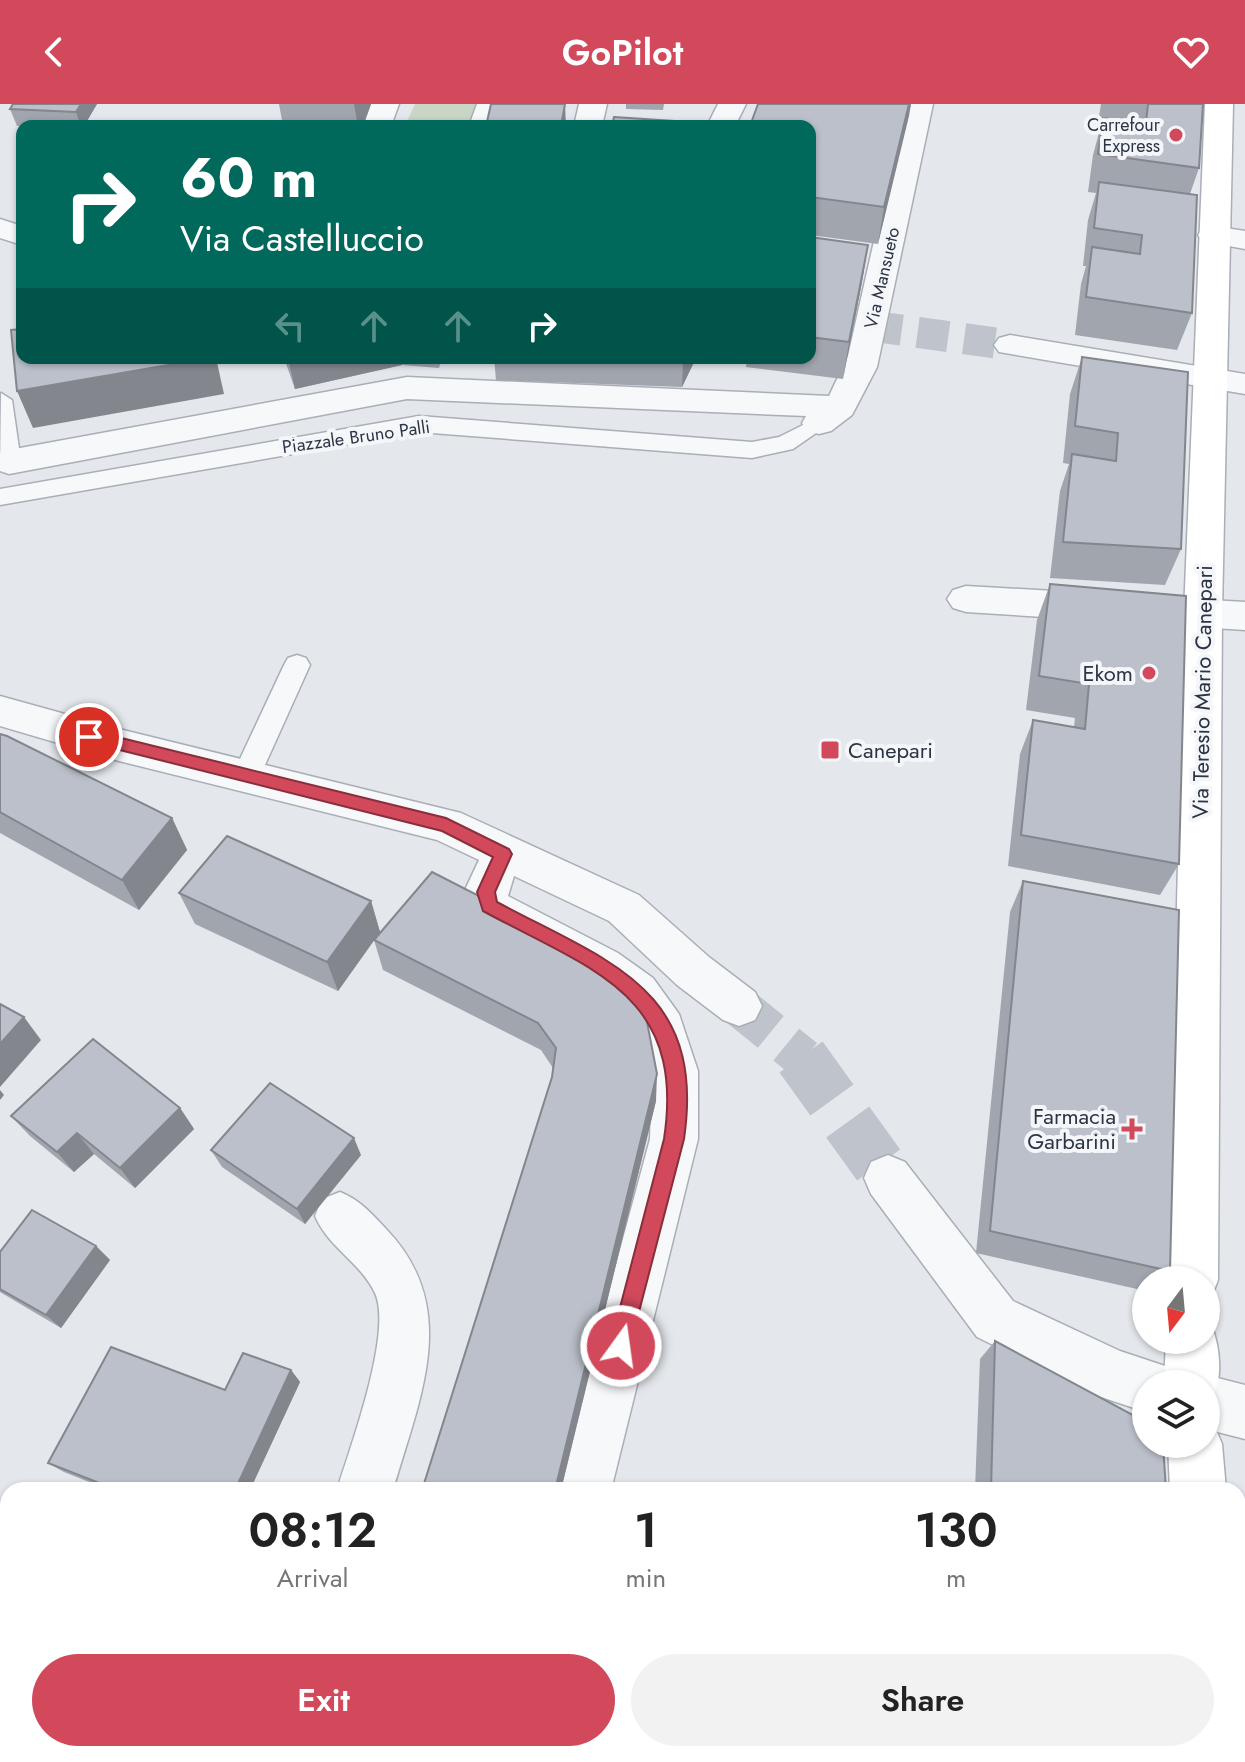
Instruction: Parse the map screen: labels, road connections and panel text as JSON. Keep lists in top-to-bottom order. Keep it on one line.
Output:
{"streets":{"main road":["Via Teresio Mario Canepari"],"street":["Via Mansueto"],"lane":["Piazzale Bruno Palli"]},"crossings":[["Via Mansueto","Piazzale Bruno Palli"]],"places":{"other":["Carrefour Express","Ekom"],"transit":["Canepari"],"health":["Farmacia Garbarini"]},"north":"bottom","page":{"header":"GoPilot","turn":["60 m","Via Castelluccio"],"eta":["08:12","Arrival","1","min","130","m"],"buttons":["Exit","Share"]}}
